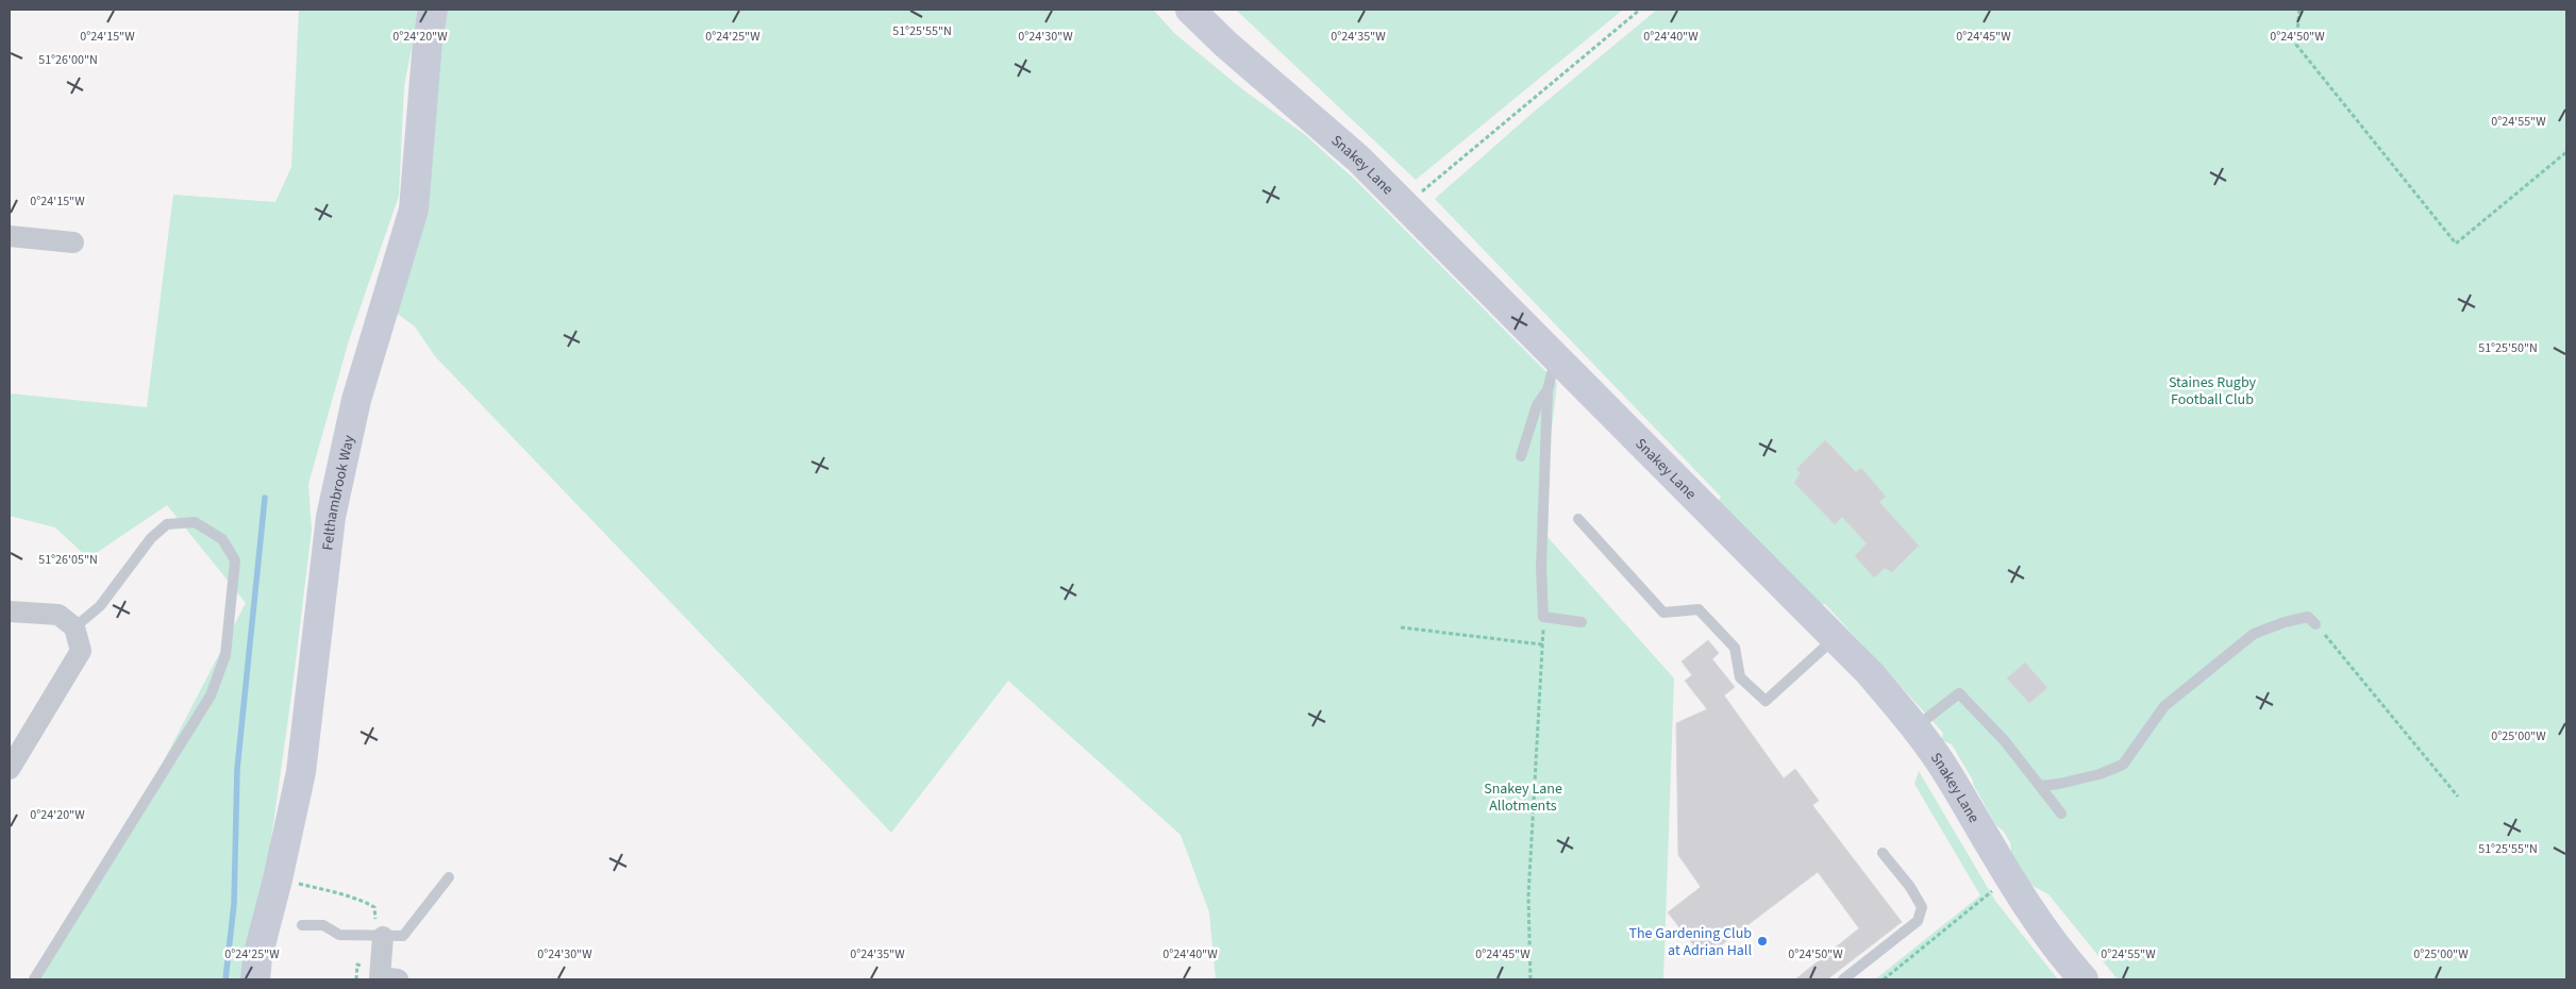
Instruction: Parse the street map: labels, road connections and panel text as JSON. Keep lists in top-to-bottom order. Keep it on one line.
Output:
{"streets":{"street":["Snakey Lane","Felthambrook Way"]},"parks":["Staines Rugby Football Club","Snakey Lane Allotments"],"places":["The Gardening Club at Adrian Hall"],"coordinates":["51°25'55\"N","0°24'15\"W","0°24'20\"W","0°24'25\"W","0°24'30\"W","0°24'35\"W","0°24'40\"W","0°24'45\"W","0°24'50\"W","51°26'00\"N","0°24'55\"W","51°25'50\"N","51°26'05\"N","0°25'00\"W"]}
